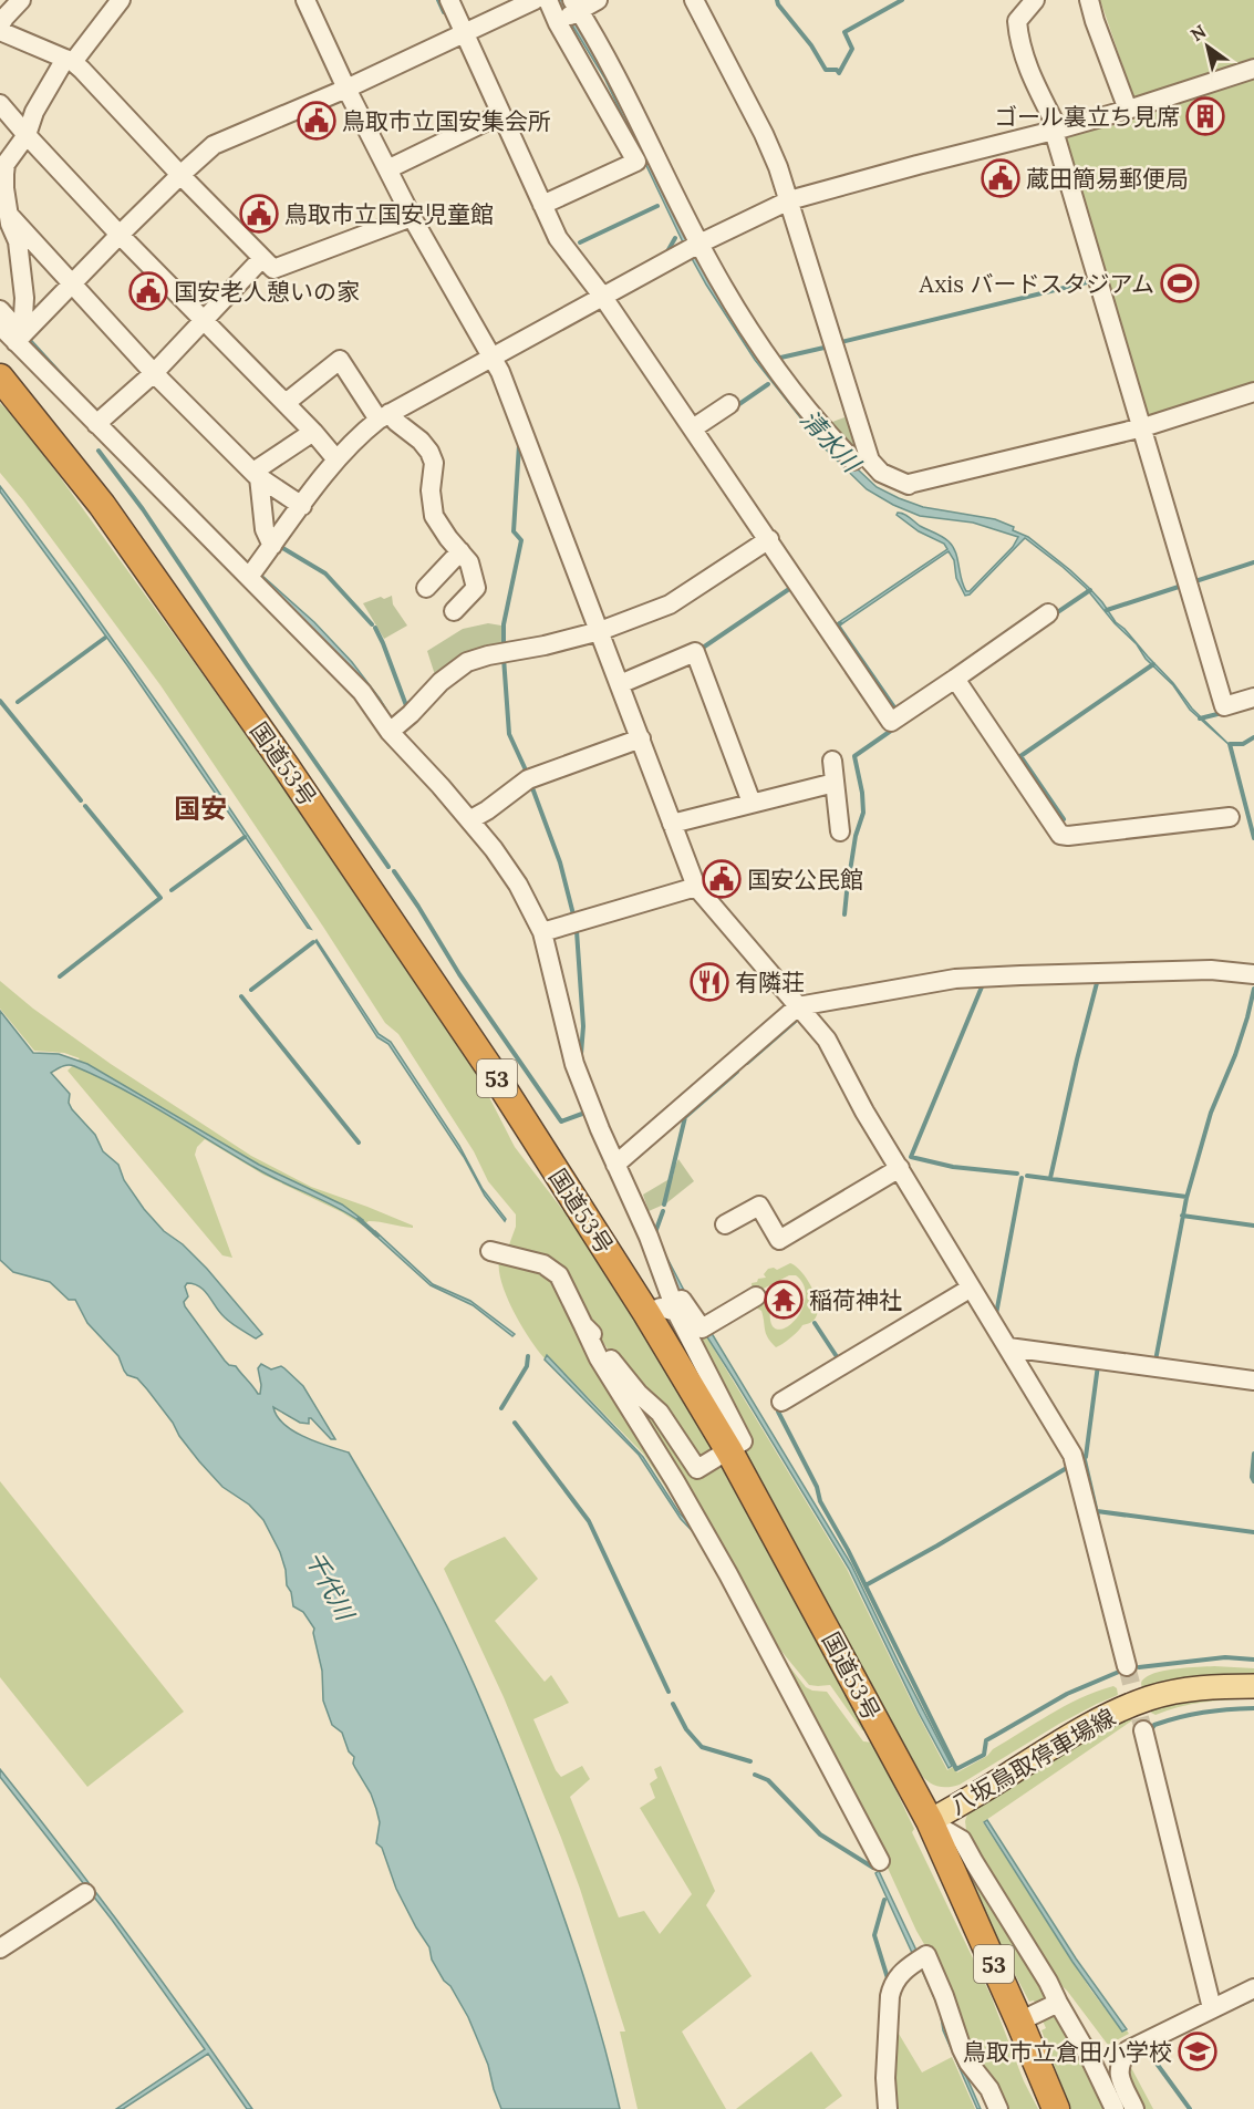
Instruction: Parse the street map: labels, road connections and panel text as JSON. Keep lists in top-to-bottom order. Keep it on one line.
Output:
{"streets":{"highway":["国道53号","53"],"main road":["八坂鳥取停車場線"]},"crossings":[["国道53号","八坂鳥取停車場線"]],"districts":["国安"],"water":["清水川","千代川"],"places":{"building":["ゴール裏立ち見席"],"public building":["鳥取市立国安集会所","蔵田簡易郵便局","鳥取市立国安児童館","国安老人憩いの家","国安公民館"],"sports":["Axis バードスタジアム"],"restaurant":["有隣荘"],"temple":["稲荷神社"],"school or university":["鳥取市立倉田小学校"]},"north":"top left"}
